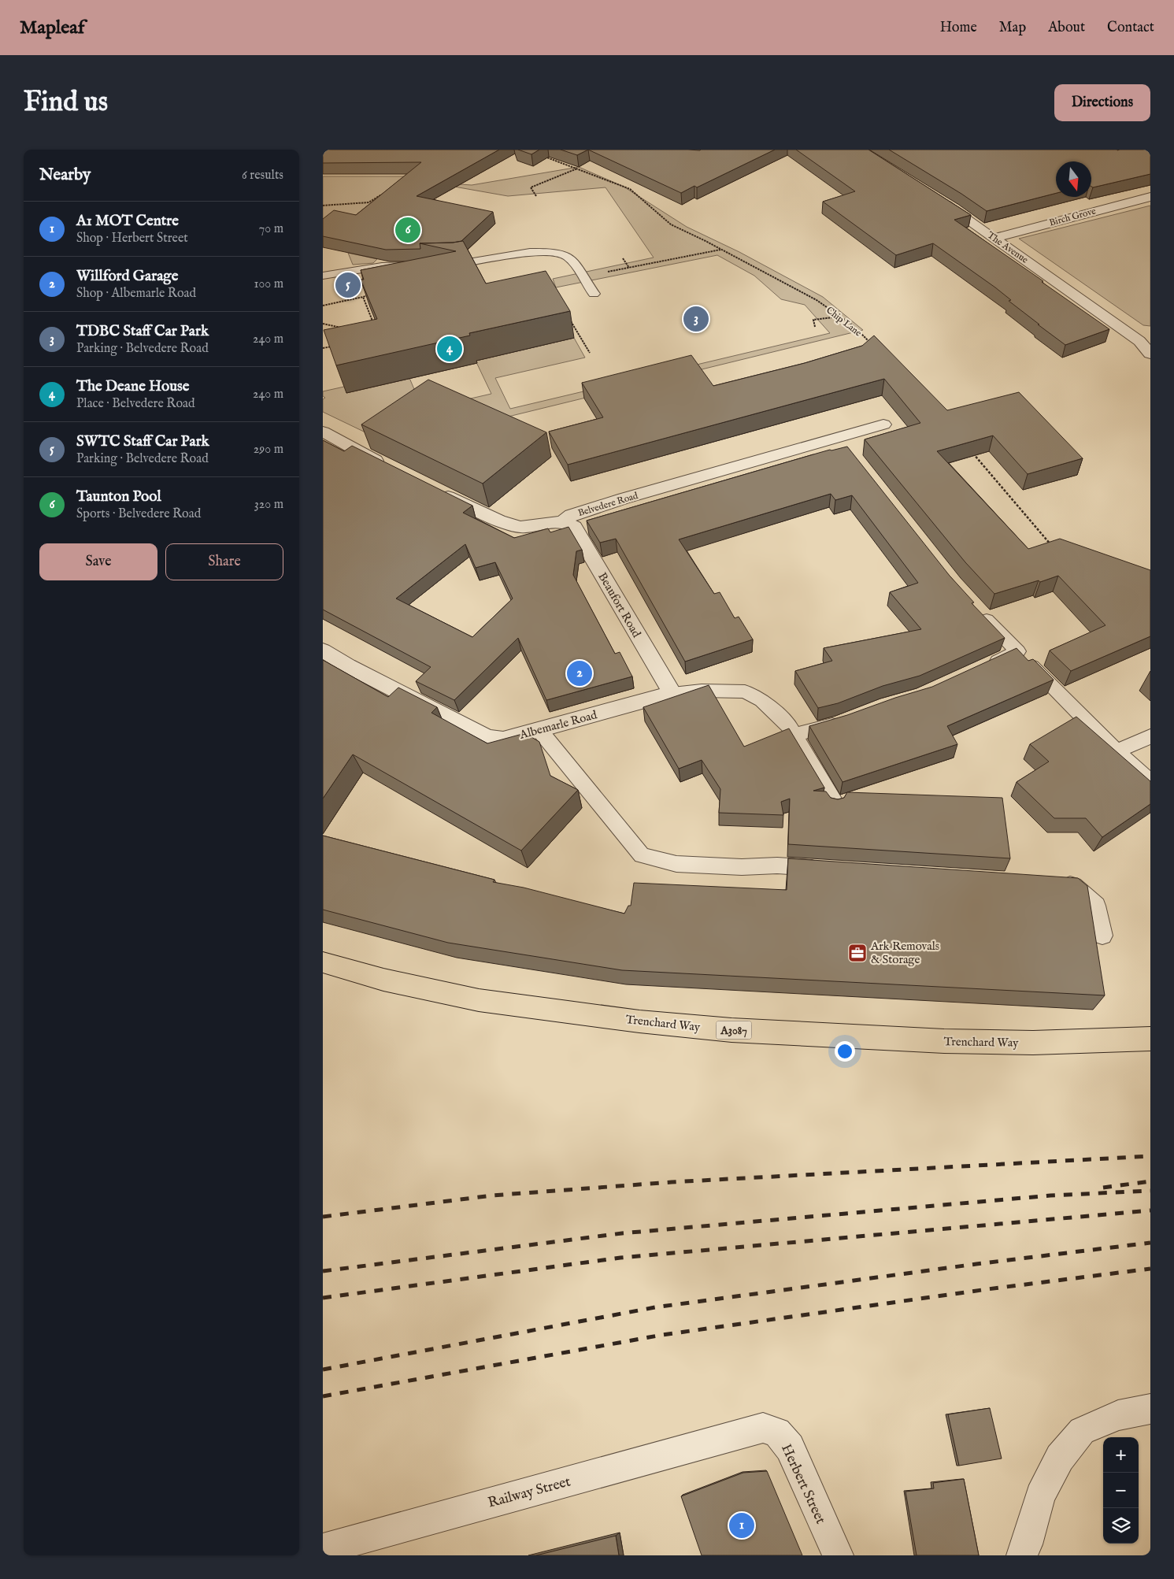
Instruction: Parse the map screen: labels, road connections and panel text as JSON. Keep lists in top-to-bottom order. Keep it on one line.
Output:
{"streets":{"main road":["Trenchard Way","A3087"],"street":["Birch Grove","The Avenue","Belvedere Road","Beaufort Road","Albemarle Road","Herbert Street","Railway Street"],"path":["Chip Lane"]},"crossings":[["Birch Grove","The Avenue"],["Belvedere Road","Beaufort Road"],["Beaufort Road","Albemarle Road"],["Herbert Street","Railway Street"]],"places":{"office":["Ark Removals & Storage"]},"north":"bottom","page":{"header":"Mapleaf","nav":["Home","Map","About","Contact"],"buttons":["Directions",["Save","Share"]],"title":"Find us","heading":["Nearby","6 results"],"list":[{"mark":"1","name":"A1 MOT Centre","note":"Shop · Herbert Street","value":"70 m"},{"mark":"2","name":"Willford Garage","note":"Shop · Albemarle Road","value":"100 m"},{"mark":"3","name":"TDBC Staff Car Park","note":"Parking · Belvedere Road","value":"240 m"},{"mark":"4","name":"The Deane House","note":"Place · Belvedere Road","value":"240 m"},{"mark":"5","name":"SWTC Staff Car Park","note":"Parking · Belvedere Road","value":"290 m"},{"mark":"6","name":"Taunton Pool","note":"Sports · Belvedere Road","value":"320 m"}],"pins":["6","5","3","4","2","1"],"map_buttons":["+","−"]}}
